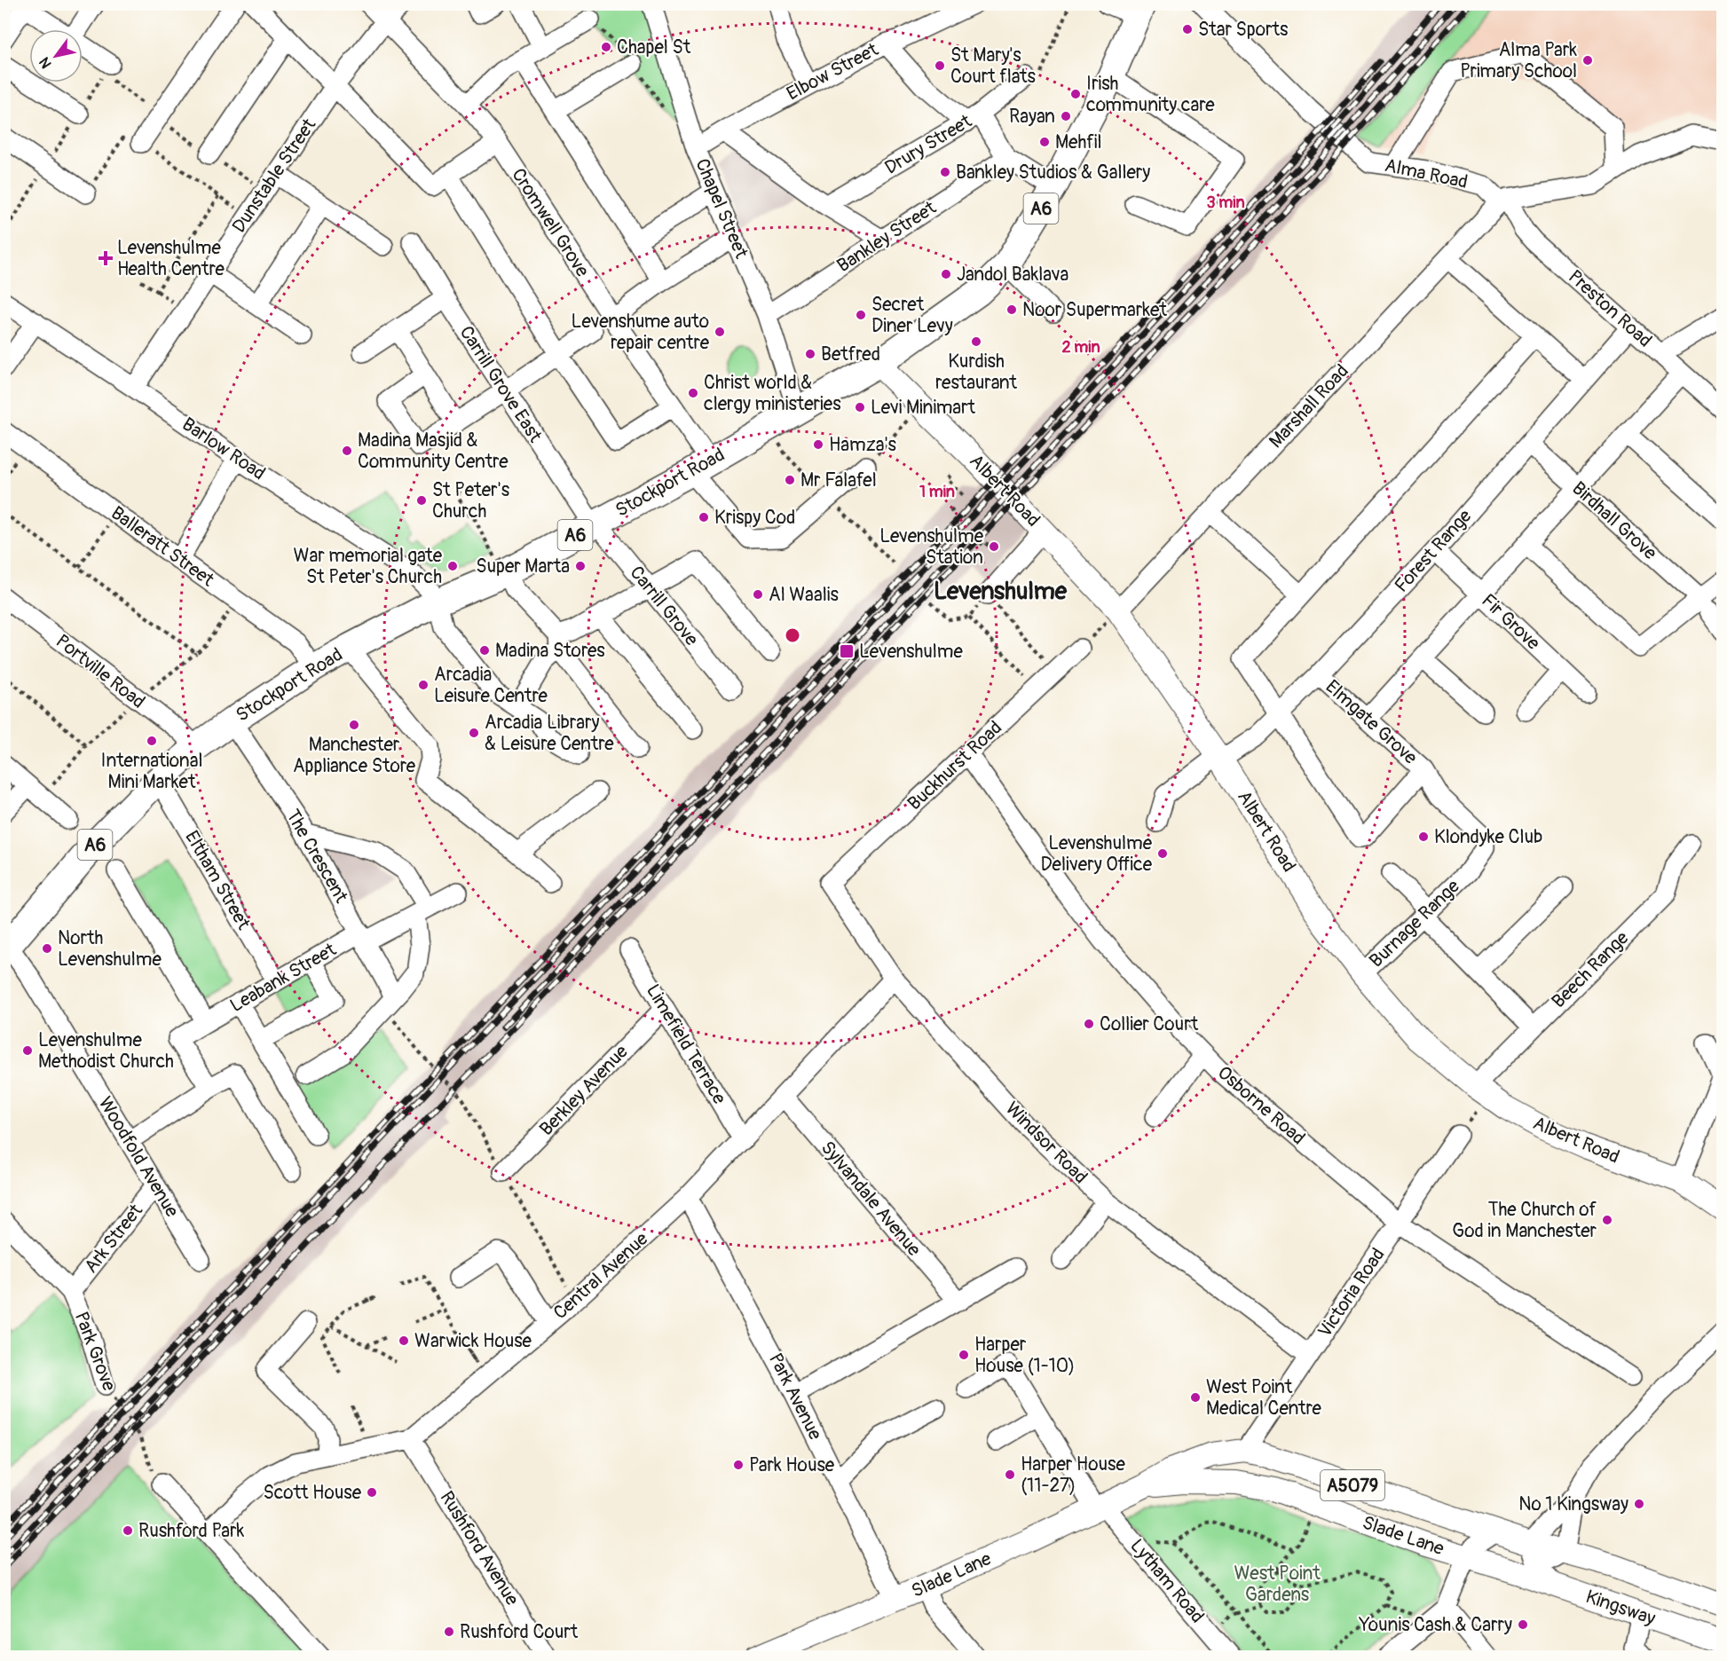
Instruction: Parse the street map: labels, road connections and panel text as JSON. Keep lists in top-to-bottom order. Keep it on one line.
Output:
{"streets":{"highway":["A6","Stockport Road"],"main road":["Albert Road","A5079","Slade Lane","Kingsway"],"street":["Elbow Street","Drury Street","Alma Road","Dunstable Street","Chapel Street","Cromwell Grove","Bankley Street","Preston Road","Carrill Grove East","Marshall Road","Barlow Road","Birdhall Grove","Balleratt Street","Forest Range","Carrill Grove","Fir Grove","Portville Road","Elmgate Grove","Buckhurst Road","The Crescent","Eltham Street","Burnage Range","Beech Range","Leabank Street","Limefield Terrace","Berkley Avenue","Osborne Road","Windsor Road","Woodfold Avenue","Sylvandale Avenue","Ark Street","Central Avenue","Victoria Road","Park Grove","Park Avenue","Rushford Avenue","Lytham Road"]},"crossings":[["Elbow Street","Chapel Street"],["Alma Road","Preston Road"],["Alma Road","Marshall Road"],["Dunstable Street","Cromwell Grove"],["Dunstable Street","Barlow Road"],["Chapel Street","Bankley Street"],["Chapel Street","Stockport Road"],["Cromwell Grove","Stockport Road"],["Preston Road","Marshall Road"],["Preston Road","Forest Range"],["Carrill Grove East","Stockport Road"],["Carrill Grove East","Carrill Grove"],["Marshall Road","Albert Road"],["Barlow Road","Stockport Road"],["Stockport Road","Albert Road"],["Stockport Road","Balleratt Street"],["Stockport Road","Carrill Grove"],["Stockport Road","Portville Road"],["Stockport Road","The Crescent"],["Stockport Road","Eltham Street"],["Stockport Road","Woodfold Avenue"],["Albert Road","Forest Range"],["Albert Road","Burnage Range"],["Albert Road","Beech Range"],["Birdhall Grove","Forest Range"],["Forest Range","Fir Grove"],["Forest Range","Elmgate Grove"],["Elmgate Grove","Burnage Range"],["Buckhurst Road","Osborne Road"],["Buckhurst Road","Windsor Road"],["The Crescent","Leabank Street"],["Eltham Street","Leabank Street"],["Limefield Terrace","Berkley Avenue"],["Limefield Terrace","Central Avenue"],["Osborne Road","Victoria Road"],["Windsor Road","Central Avenue"],["Windsor Road","Victoria Road"],["Woodfold Avenue","Ark Street"],["Sylvandale Avenue","Central Avenue"],["Ark Street","Park Grove"],["Central Avenue","Park Avenue"],["Central Avenue","Rushford Avenue"],["Victoria Road","Slade Lane"],["Park Avenue","Slade Lane"],["Slade Lane","Lytham Road"],["Slade Lane","Kingsway"]],"districts":["Levenshulme"],"parks":["West Point Gardens"],"places":{"other":["Star Sports","Chapel St","Alma Park Primary School","St Mary's Court flats","Irish community care","Rayan","Mehfil","Bankley Studios & Gallery","Jandol Baklava","Noor Supermarket","Secret Diner Levy","Levenshume auto repair centre","Kurdish restaurant","Betfred","Christ world & clergy ministeries","Levi Minimart","Hamza's","Madina Masjid & Community Centre","Mr Falafel","St Peter's Church","Krispy Cod","Levenshulme Station","War memorial gate St Peter's Church","Super Marta","Al Waalis","Madina Stores","Arcadia Leisure Centre","Manchester Appliance Store","Arcadia Library & Leisure Centre","International Mini Market","Klondyke Club","Levenshulme Delivery Office","North Levenshulme","Collier Court","Levenshulme Methodist Church","The Church of God in Manchester","Warwick House","Harper House (1-10)","West Point Medical Centre","Park House","Harper House (11-27)","Scott House","No 1 Kingsway","Rushford Park","Younis Cash & Carry","Rushford Court"],"health":["Levenshulme Health Centre"],"transit":["Levenshulme"]},"north":"bottom left","rings":["3 min","2 min","1 min"]}
